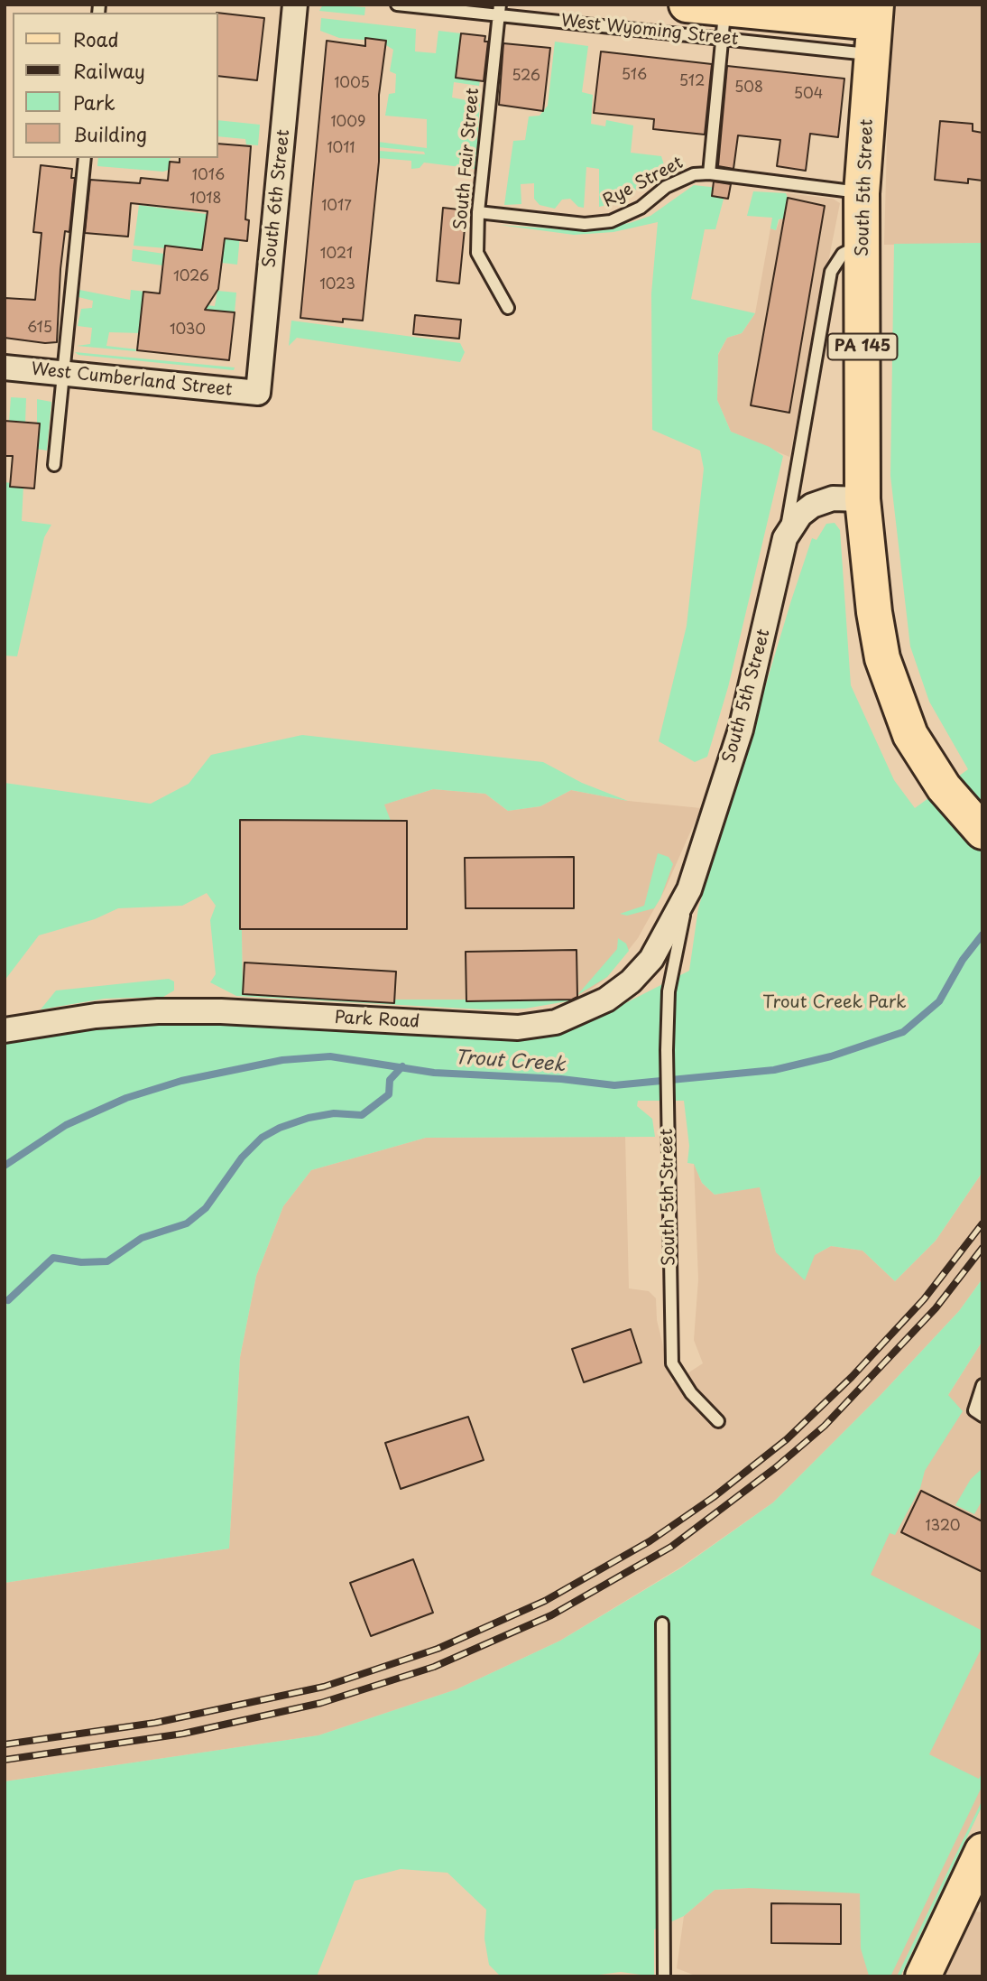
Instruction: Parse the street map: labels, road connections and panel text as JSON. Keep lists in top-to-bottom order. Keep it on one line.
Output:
{"streets":{"main road":["West Wyoming Street","South 5th Street","PA 145"],"street":["South 6th Street","West Cumberland Street","Park Road"],"lane":["South Fair Street","Rye Street"]},"crossings":[["West Wyoming Street","South Fair Street"],["West Wyoming Street","South 5th Street"],["South Fair Street","Rye Street"],["Rye Street","South 5th Street"],["South 5th Street","PA 145"],["South 5th Street","Park Road"],["South 6th Street","West Cumberland Street"]],"water":["Trout Creek"],"parks":["Trout Creek Park"],"house_numbers":["516","526","512","1005","508","504","1009","1011","1016","1018","1017","1021","1026","1023","615","1030","1320"],"legend":["Road","Railway","Park","Building"]}
